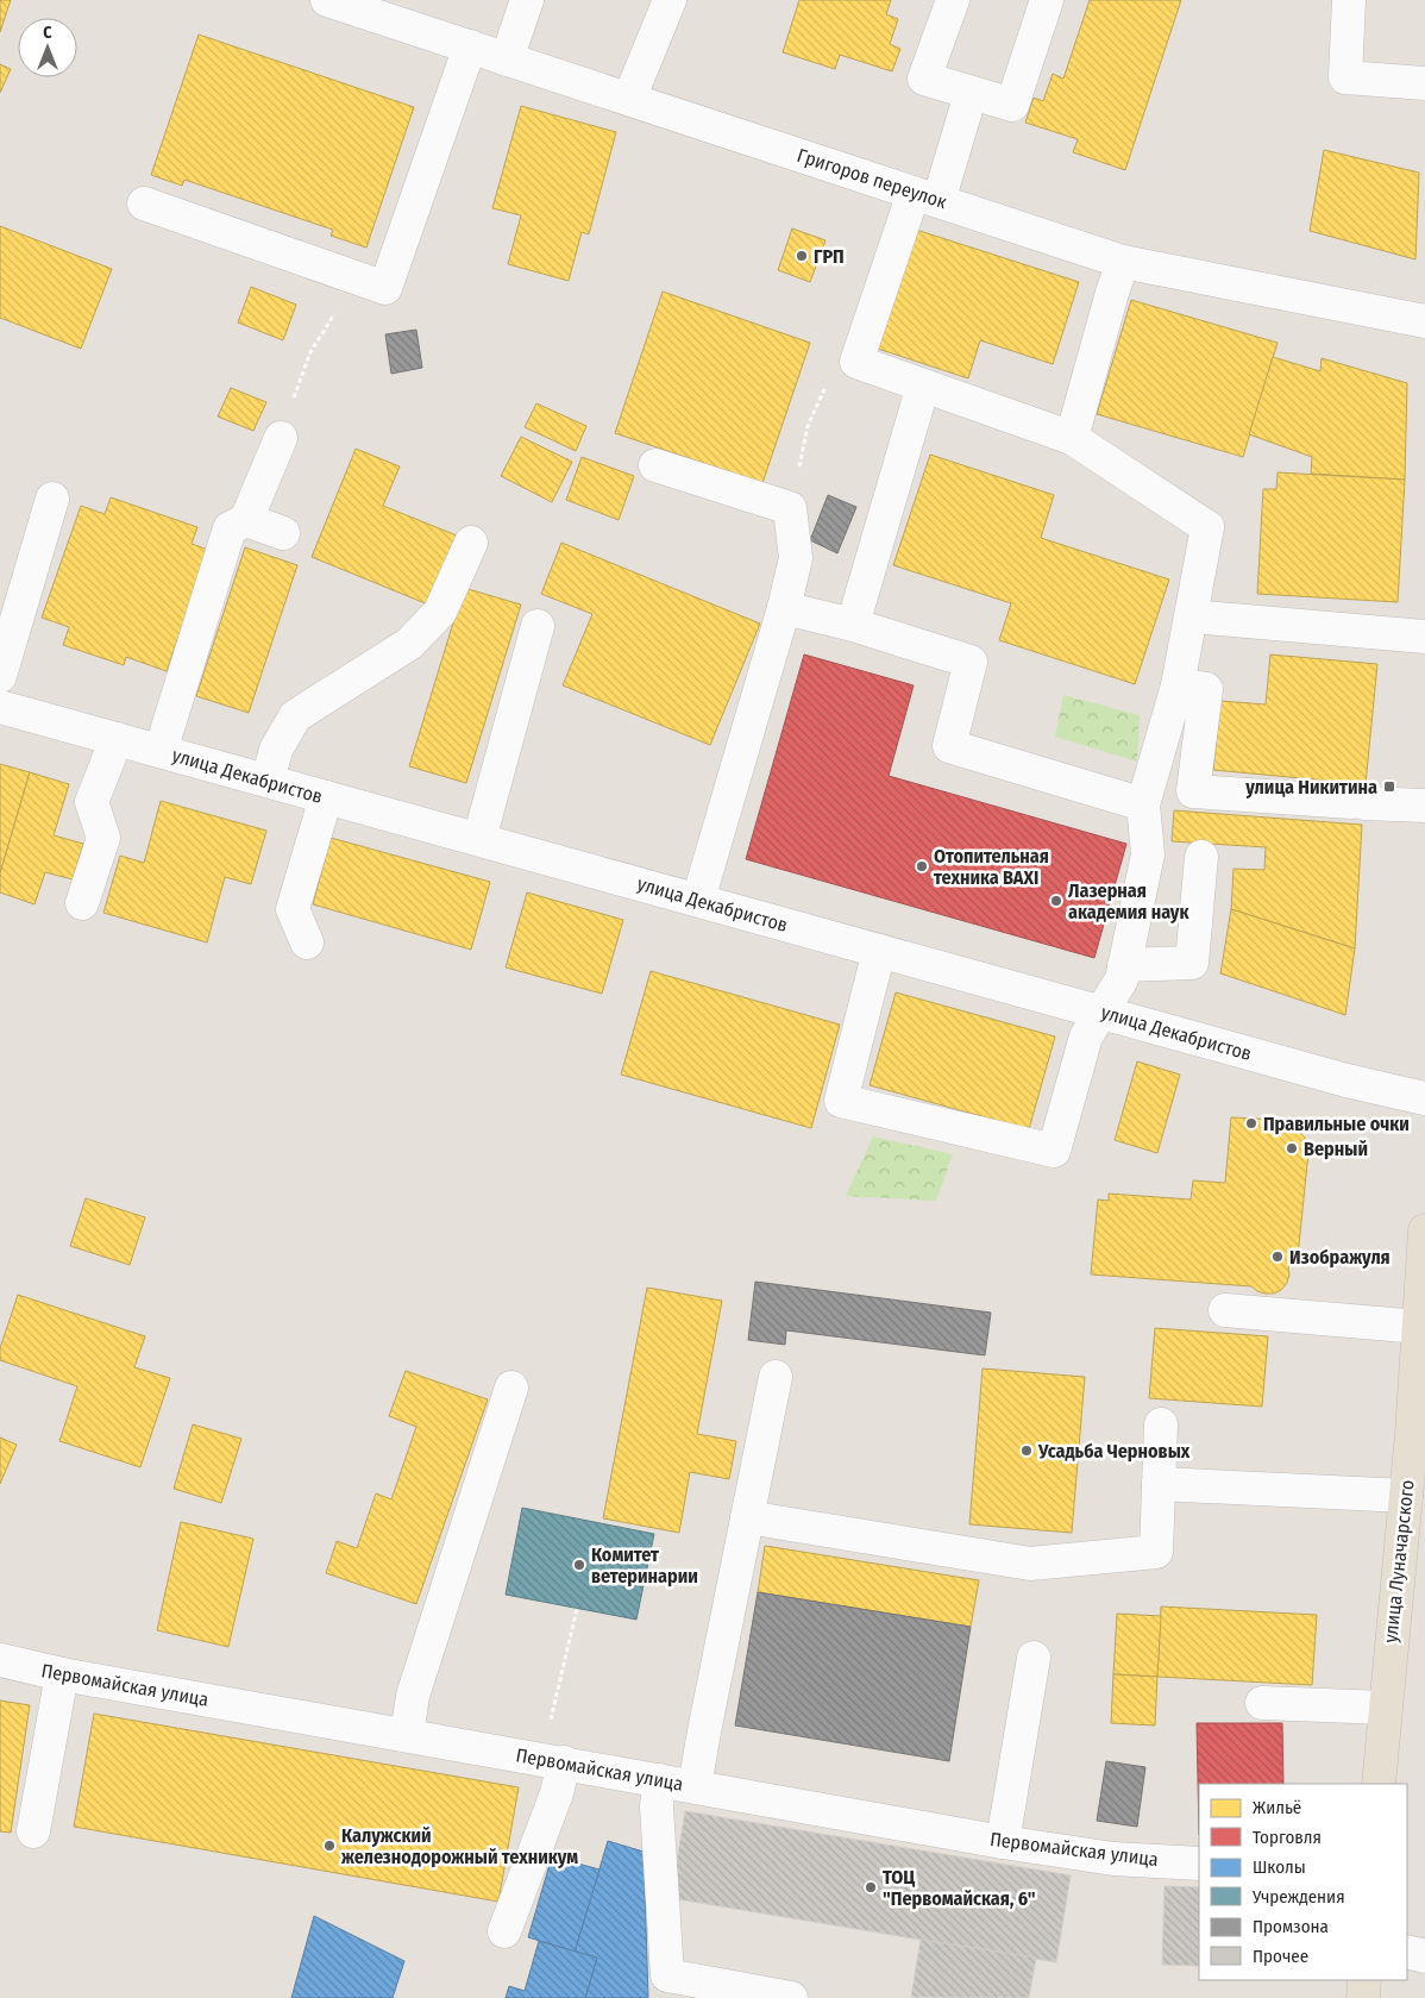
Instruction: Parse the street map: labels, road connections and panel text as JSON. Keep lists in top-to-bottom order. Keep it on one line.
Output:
{"streets":{"main road":["улица Луначарского"],"street":["Григоров переулок","улица Декабристов","Первомайская улица"]},"places":{"other":["ГРП","Отопительная техника BAXI","Лазерная академия наук","Правильные очки","Верный","Изображуля","Усадьба Черновых","Комитет ветеринарии","Калужский железнодорожный техникум","ТОЦ \"Первомайская, 6\""],"transit":["улица Никитина"]},"legend":["Жильё","Торговля","Школы","Учреждения","Промзона","Прочее"],"north":"top"}
